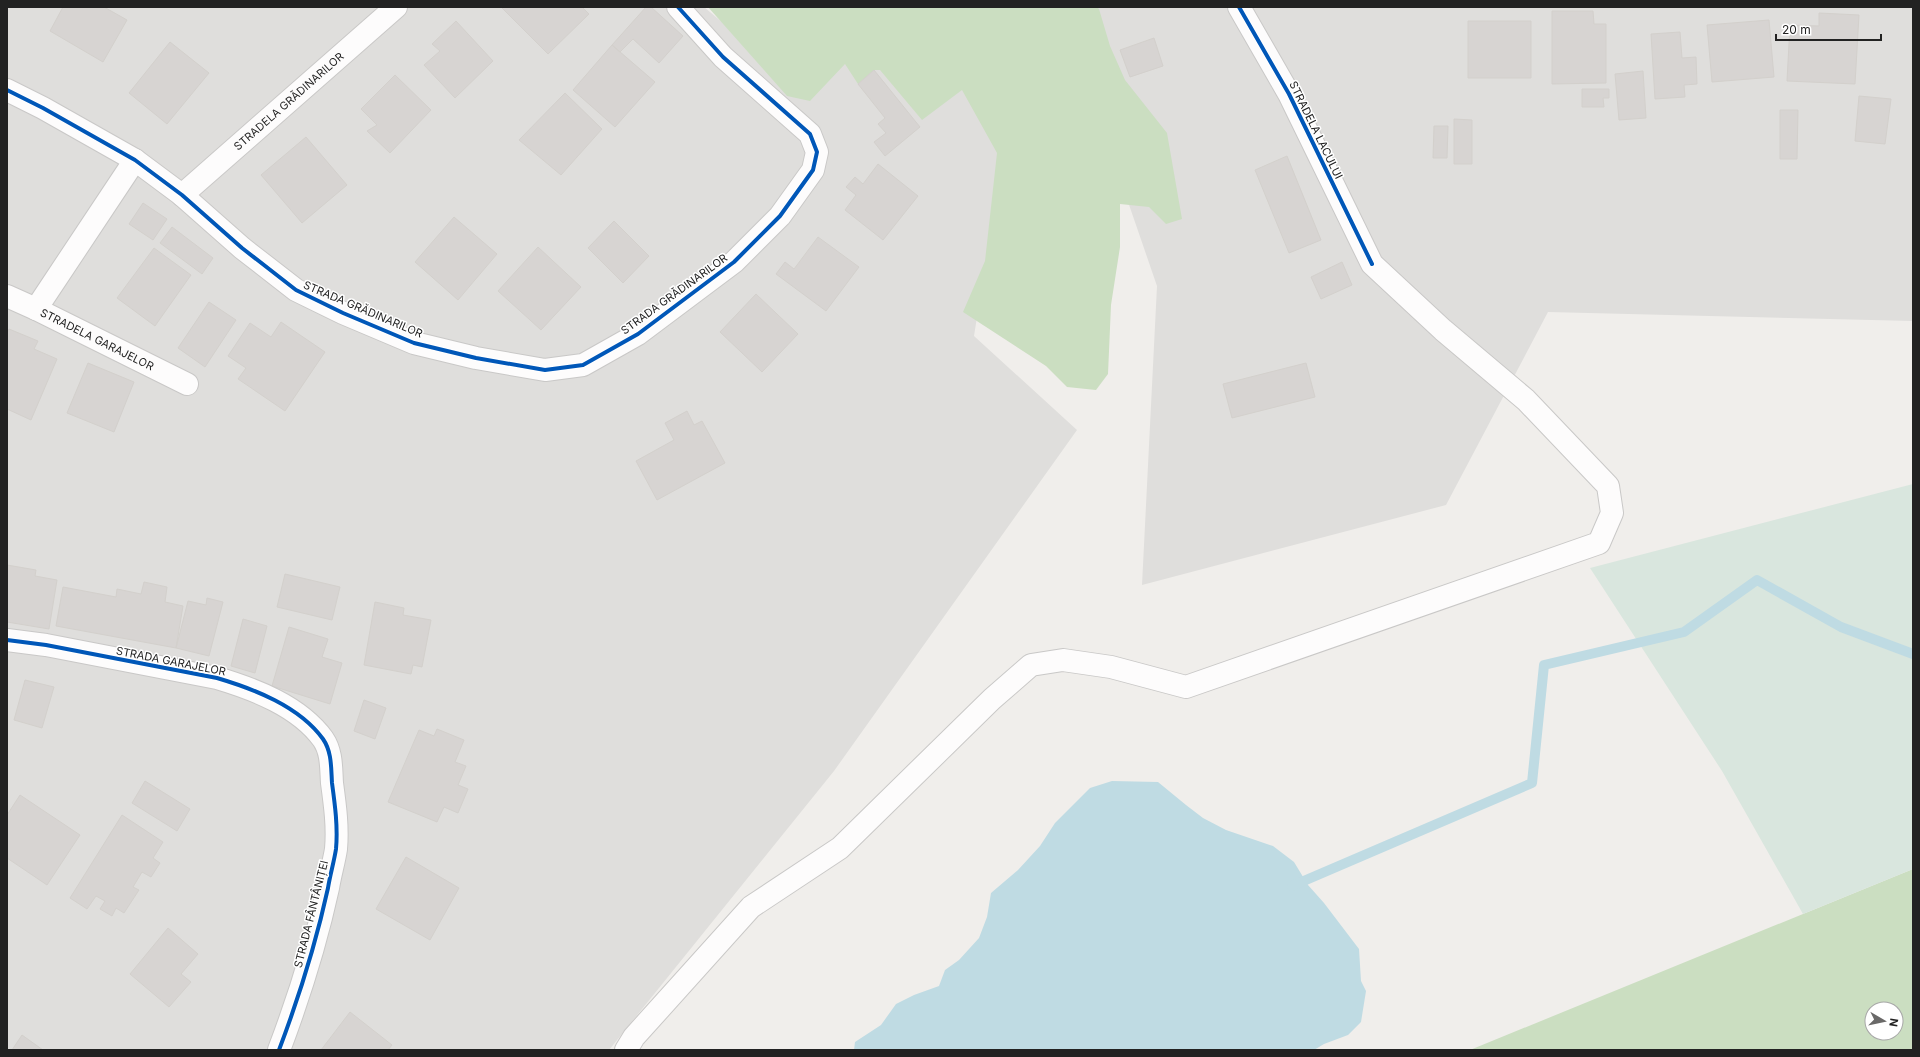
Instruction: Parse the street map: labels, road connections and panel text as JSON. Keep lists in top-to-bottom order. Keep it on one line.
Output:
{"streets":{"street":["STRADELA GRĂDINARILOR","STRADELA LACULUI","STRADA GRĂDINARILOR","STRADELA GARAJELOR","STRADA GARAJELOR","STRADA FÂNTÂNIȚEI"]},"crossings":[["STRADELA GRĂDINARILOR","STRADA GRĂDINARILOR"],["STRADA GARAJELOR","STRADA FÂNTÂNIȚEI"]],"scale_bar":"20 m","north":"right"}
